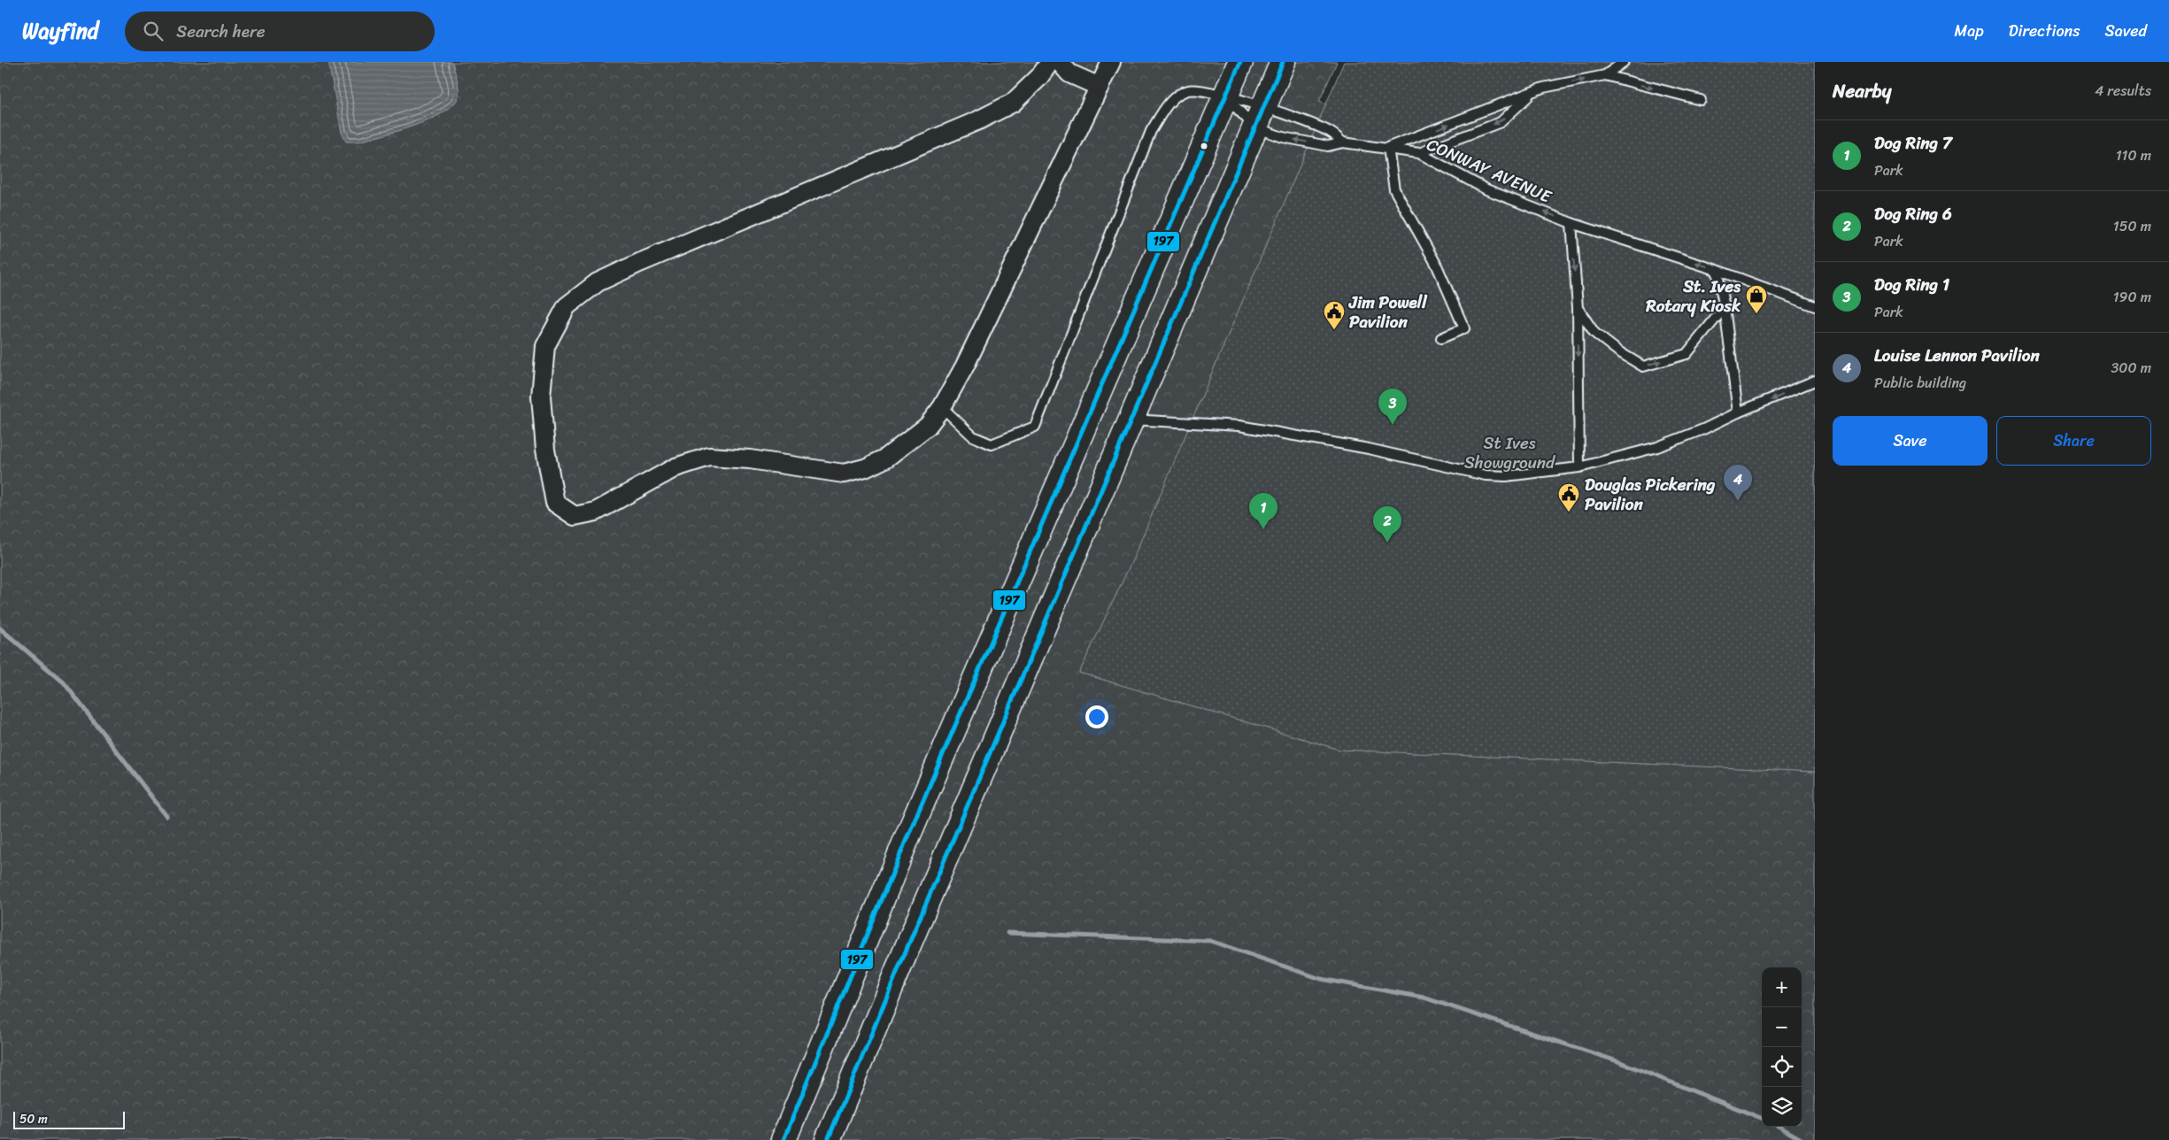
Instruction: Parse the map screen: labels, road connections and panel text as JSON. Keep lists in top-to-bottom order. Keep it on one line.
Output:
{"streets":{"lane":["CONWAY AVENUE"]},"parks":["St Ives Showground"],"places":{"shop":["St. Ives Rotary Kiosk"],"public building":["Jim Powell Pavilion","Douglas Pickering Pavilion"]},"lines":["transit line 197"],"scale_bar":"50 m","page":{"header":"Wayfind","search":"Search here","nav":["Map","Directions","Saved"],"heading":["Nearby","4 results"],"list":[{"mark":"1","name":"Dog Ring 7","note":"Park","value":"110 m"},{"mark":"2","name":"Dog Ring 6","note":"Park","value":"150 m"},{"mark":"3","name":"Dog Ring 1","note":"Park","value":"190 m"},{"mark":"4","name":"Louise Lennon Pavilion","note":"Public building","value":"300 m"}],"pins":["3","4","1","2"],"buttons":["Save","Share"],"map_buttons":["+","−"],"scale":"50 m"}}
